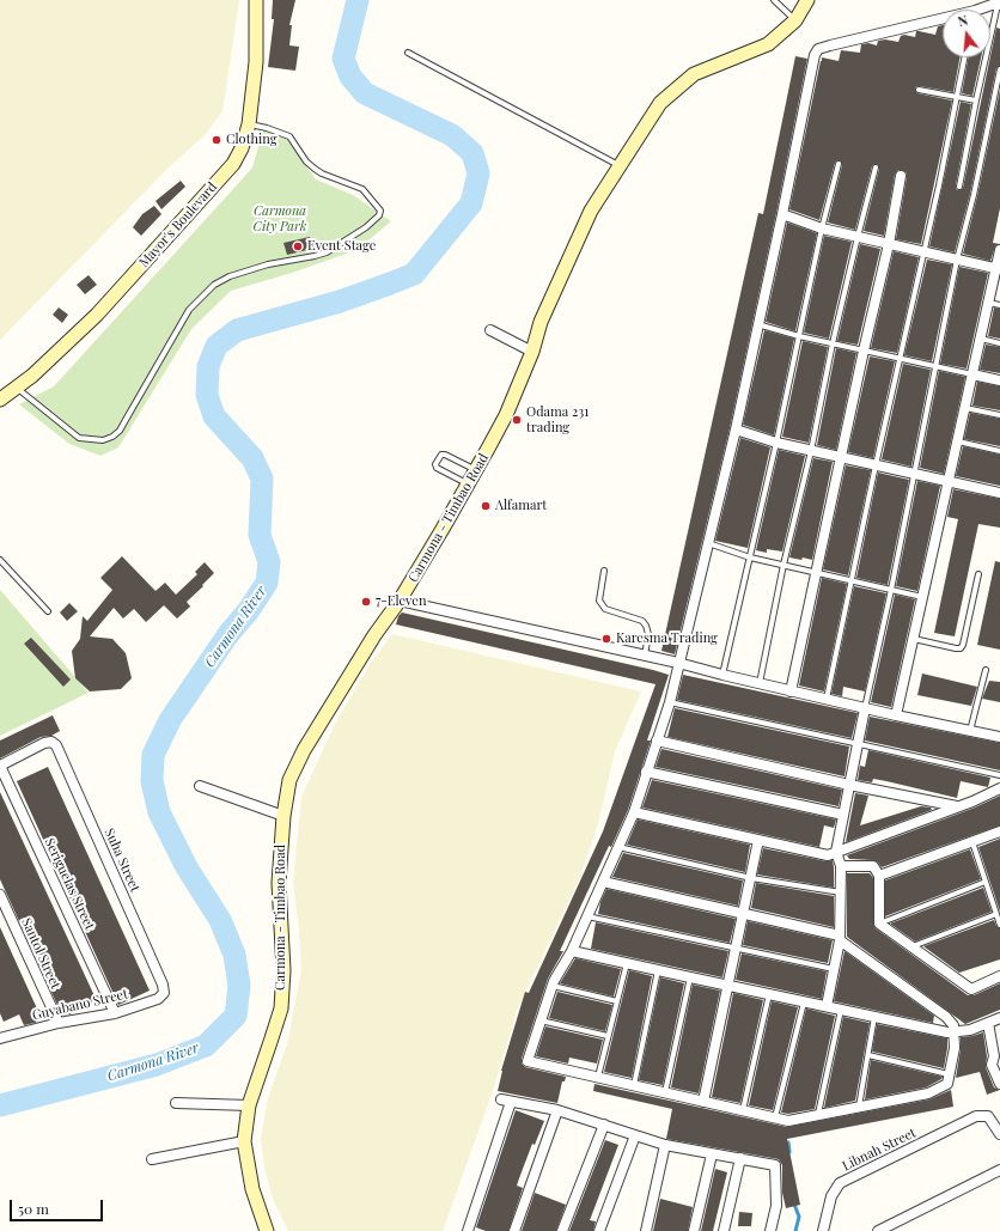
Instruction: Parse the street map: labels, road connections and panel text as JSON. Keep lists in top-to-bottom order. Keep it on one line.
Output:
{"streets":{"main road":["Mayor's Boulevard","Carmona - Timbao Road"],"street":["Suha Street","Seriguelas Street","Santol Street","Guyabano Street","Libnah Street"]},"crossings":[["Suha Street","Seriguelas Street"],["Suha Street","Guyabano Street"],["Seriguelas Street","Guyabano Street"],["Santol Street","Guyabano Street"]],"water":["Carmona River"],"parks":["Carmona City Park"],"places":["Clothing","Event Stage","Odama 231 trading","Alfamart","7-Eleven","Karesma Trading"],"scale_bar":"50 m","north":"top"}
